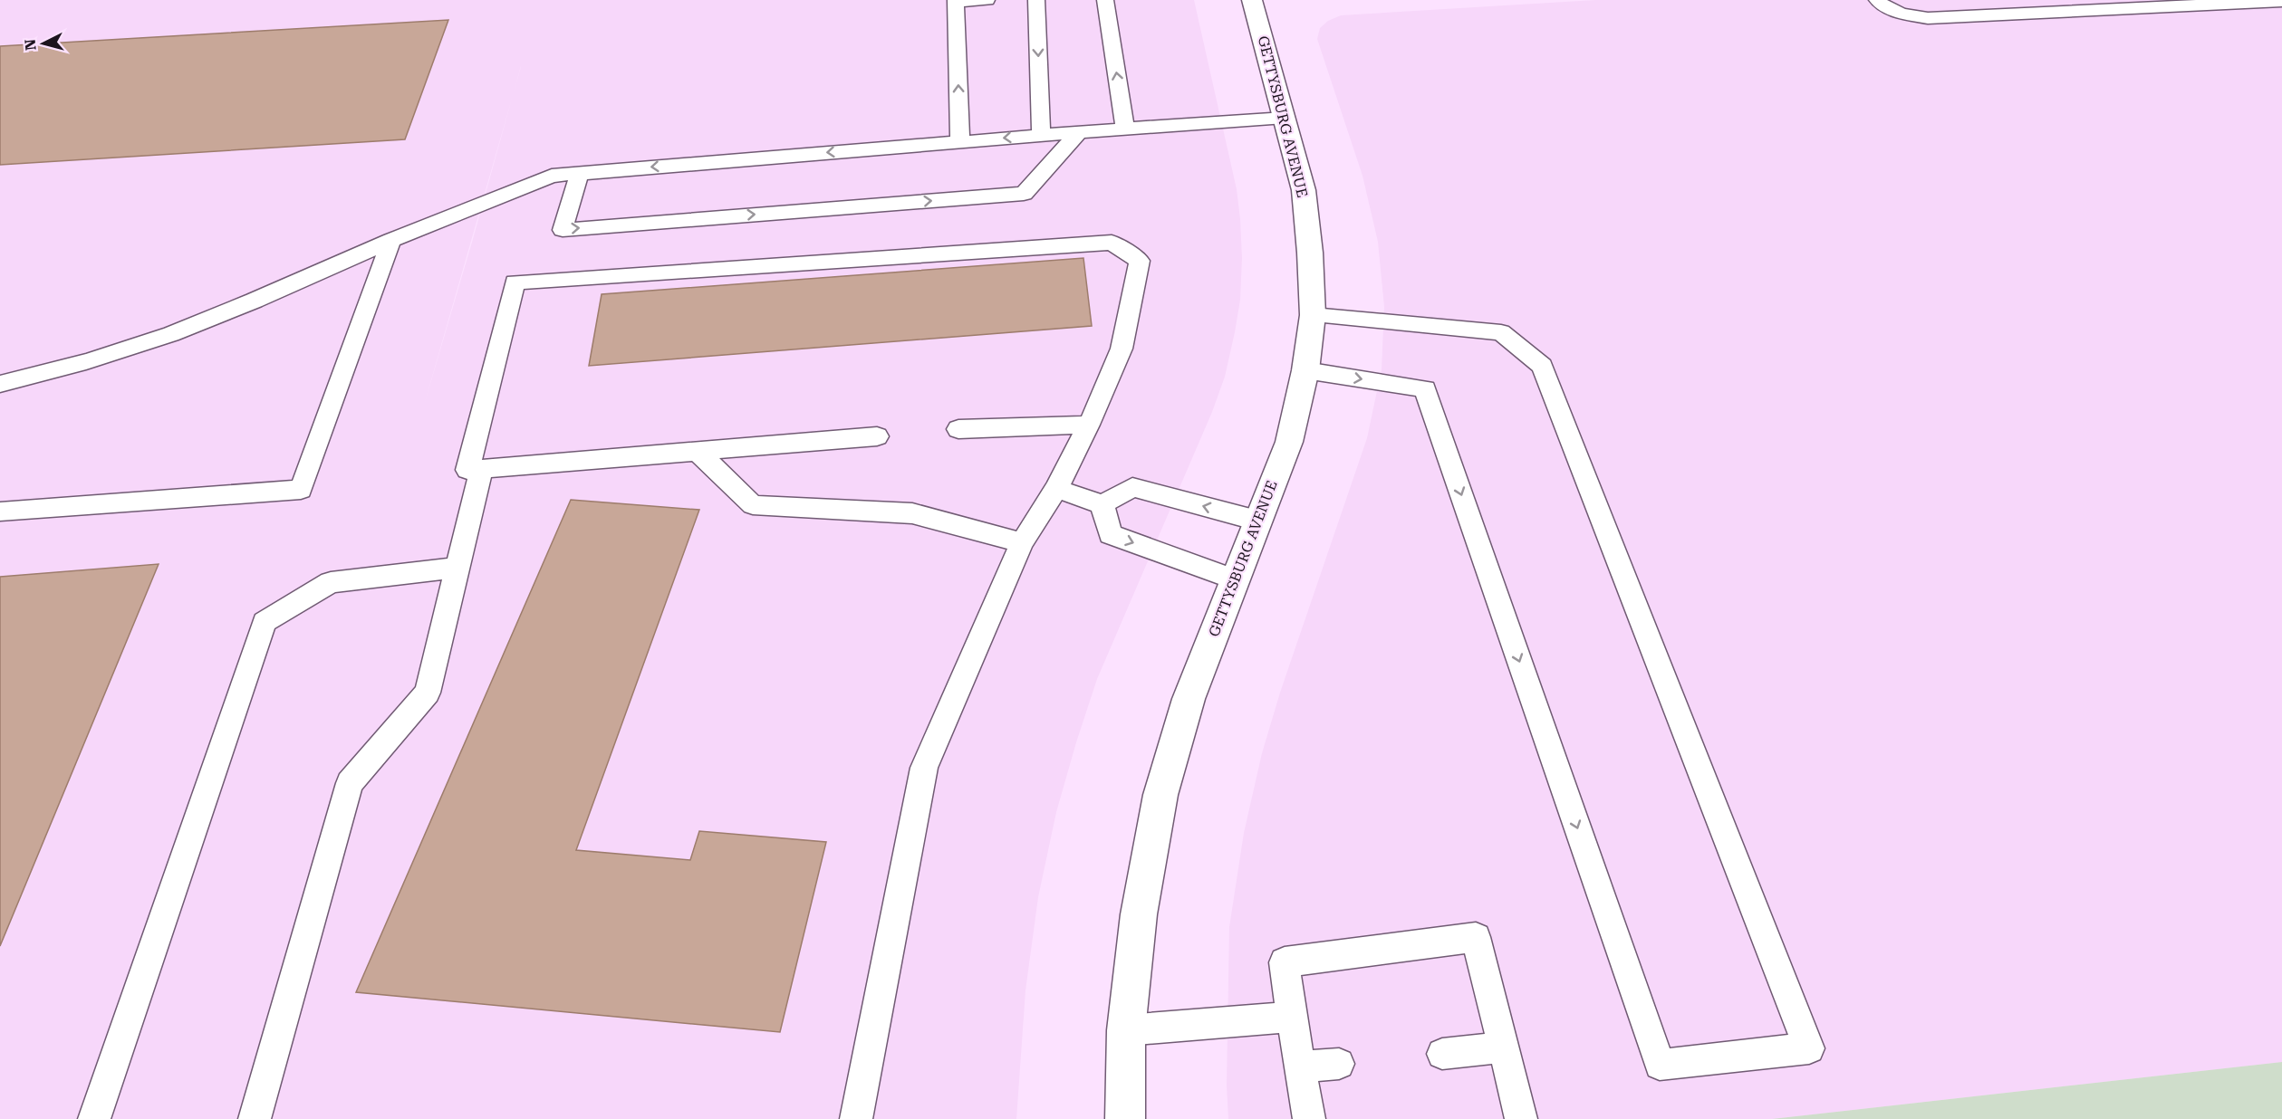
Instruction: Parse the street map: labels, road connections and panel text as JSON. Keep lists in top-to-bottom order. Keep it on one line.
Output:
{"streets":{"street":["GETTYSBURG AVENUE"]},"north":"left"}
